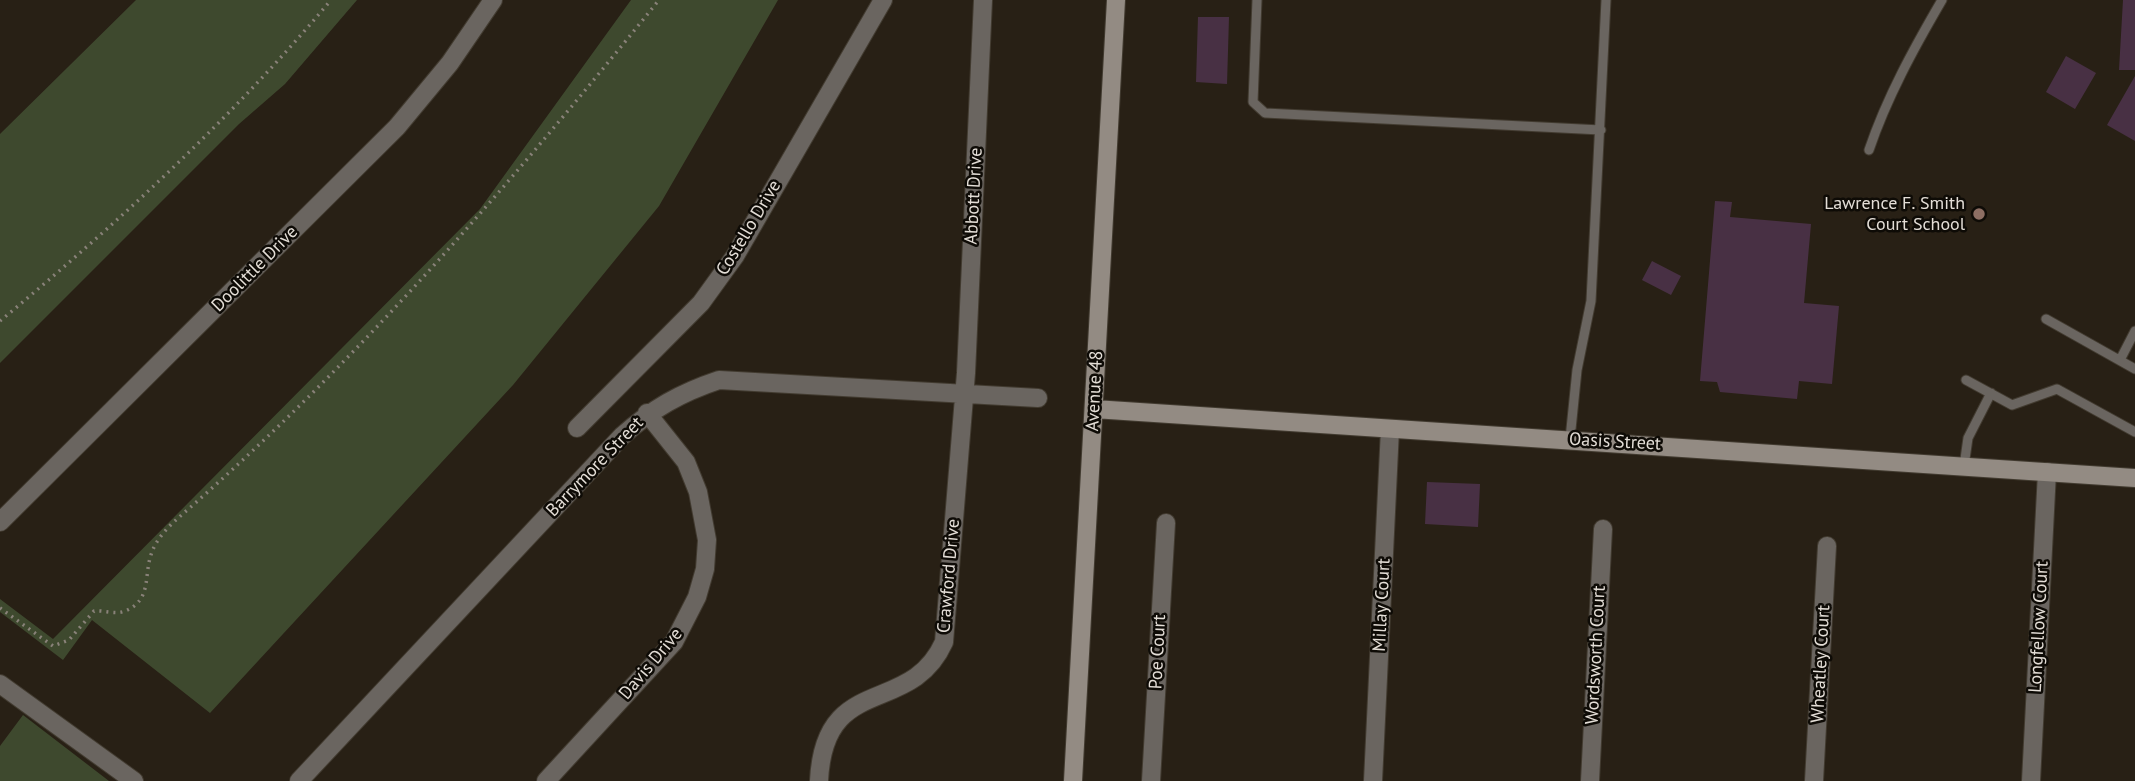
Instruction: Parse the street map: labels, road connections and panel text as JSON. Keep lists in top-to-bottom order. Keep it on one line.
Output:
{"streets":{"street":["Abbott Drive","Costello Drive","Doolittle Drive","Avenue 48","Oasis Street","Barrymore Street","Crawford Drive","Millay Court","Longfellow Court","Poe Court","Wordsworth Court","Davis Drive","Wheatley Court"]},"crossings":[["Abbott Drive","Barrymore Street"],["Abbott Drive","Crawford Drive"],["Avenue 48","Oasis Street"],["Oasis Street","Millay Court"],["Oasis Street","Longfellow Court"],["Barrymore Street","Crawford Drive"],["Barrymore Street","Davis Drive"]],"places":["Lawrence F. Smith Court School"]}
